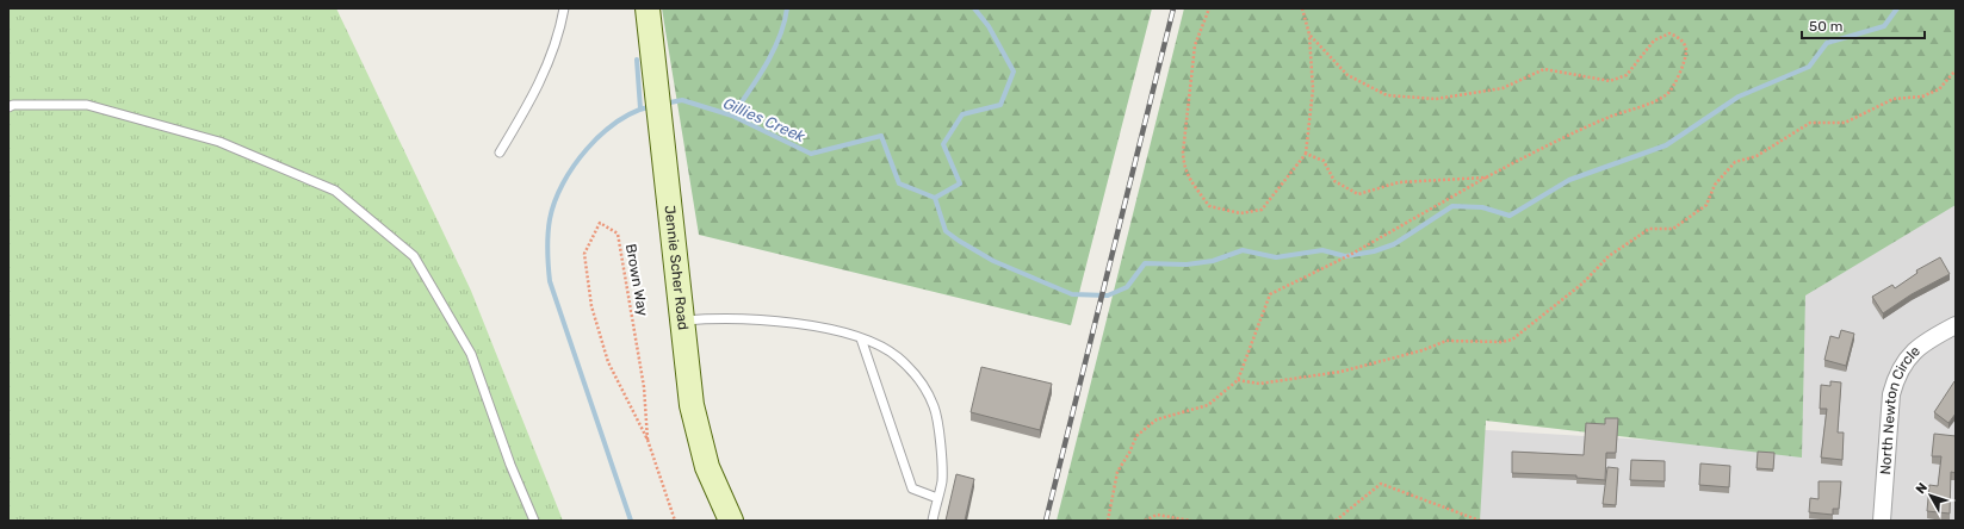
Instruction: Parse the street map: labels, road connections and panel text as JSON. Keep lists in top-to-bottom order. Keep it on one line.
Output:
{"streets":{"street":["Jennie Scher Road","North Newton Circle"],"path":["Brown Way"]},"water":["Gillies Creek"],"scale_bar":"50 m","north":"top left"}
